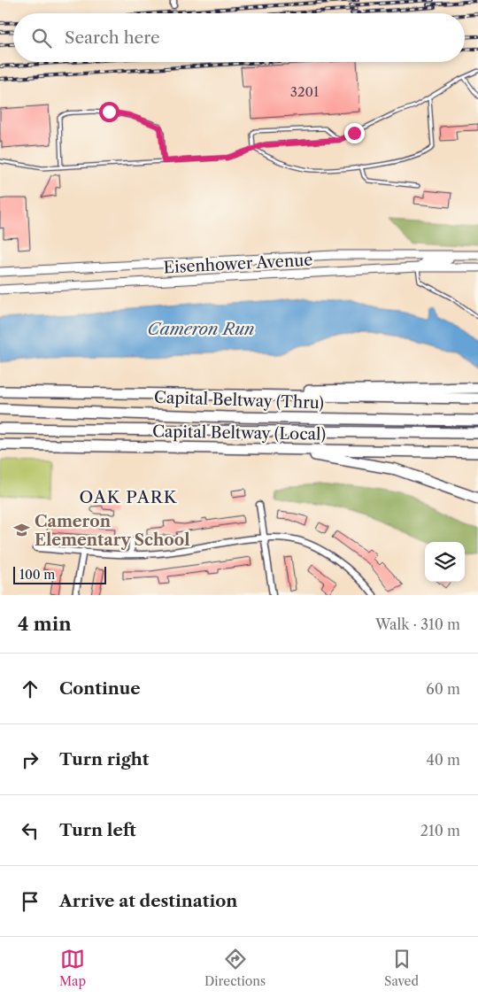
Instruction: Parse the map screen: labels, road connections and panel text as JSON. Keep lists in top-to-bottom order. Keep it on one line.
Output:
{"streets":{"highway":["Capital Beltway (Thru)","Capital Beltway (Local)"],"main road":["Eisenhower Avenue"]},"districts":["OAK PARK"],"water":["Cameron Run"],"places":{"school or university":["Cameron Elementary School"]},"house_numbers":["3201"],"scale_bar":"100 m","page":{"search":"Search here","scale":"100 m","heading":["4 min","Walk · 310 m"],"list":[["Continue","60 m"],["Turn right","40 m"],["Turn left","210 m"],"Arrive at destination"],"nav":["Map","Directions","Saved"]}}
